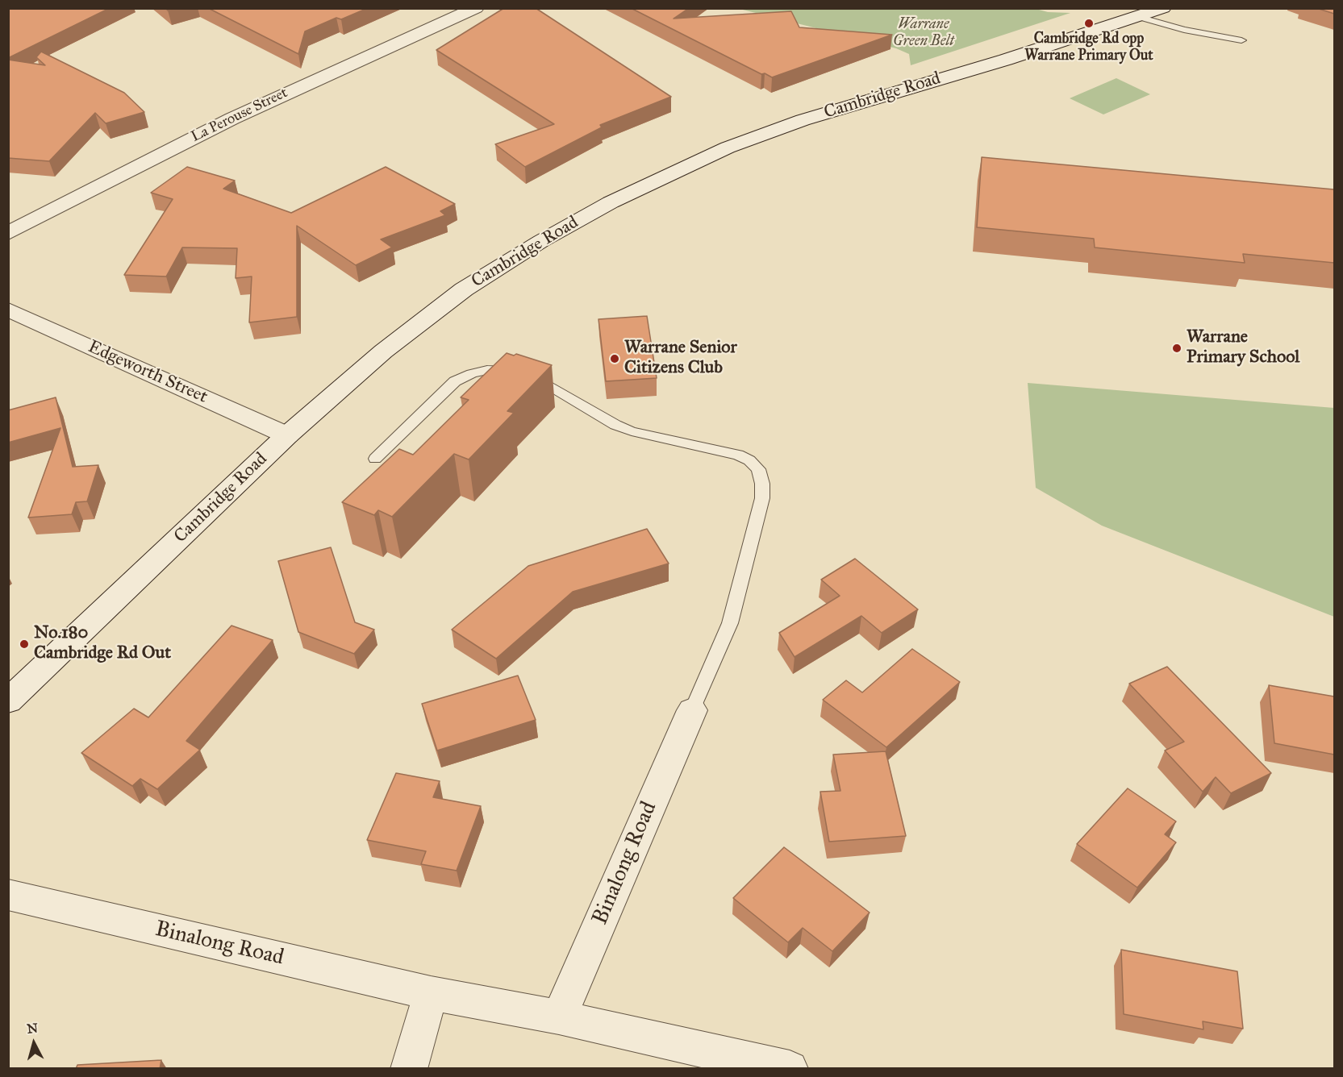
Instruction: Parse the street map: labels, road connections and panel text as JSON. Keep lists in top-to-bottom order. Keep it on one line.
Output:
{"streets":{"street":["Cambridge Road","La Perouse Street","Edgeworth Street","Binalong Road"]},"crossings":[["Cambridge Road","Edgeworth Street"]],"parks":["Warrane Green Belt"],"places":["Cambridge Rd opp Warrane Primary Out","Warrane Primary School","Warrane Senior Citizens Club","No.180 Cambridge Rd Out"],"north":"top"}
